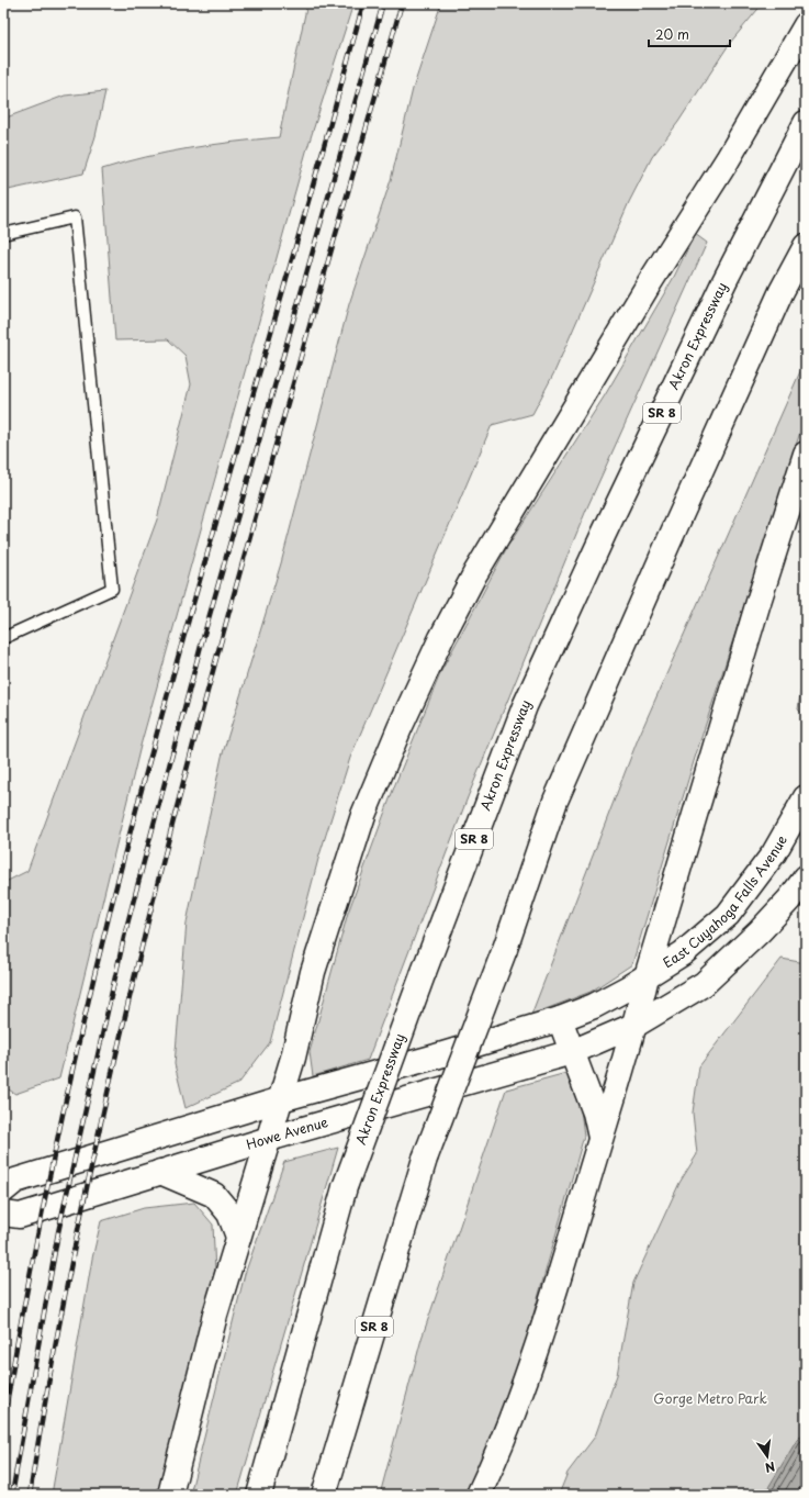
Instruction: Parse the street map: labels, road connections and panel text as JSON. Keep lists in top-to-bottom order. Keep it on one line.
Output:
{"streets":{"main road":["Akron Expressway","SR 8","East Cuyahoga Falls Avenue","Howe Avenue"]},"parks":["Gorge Metro Park"],"scale_bar":"20 m","north":"bottom"}
